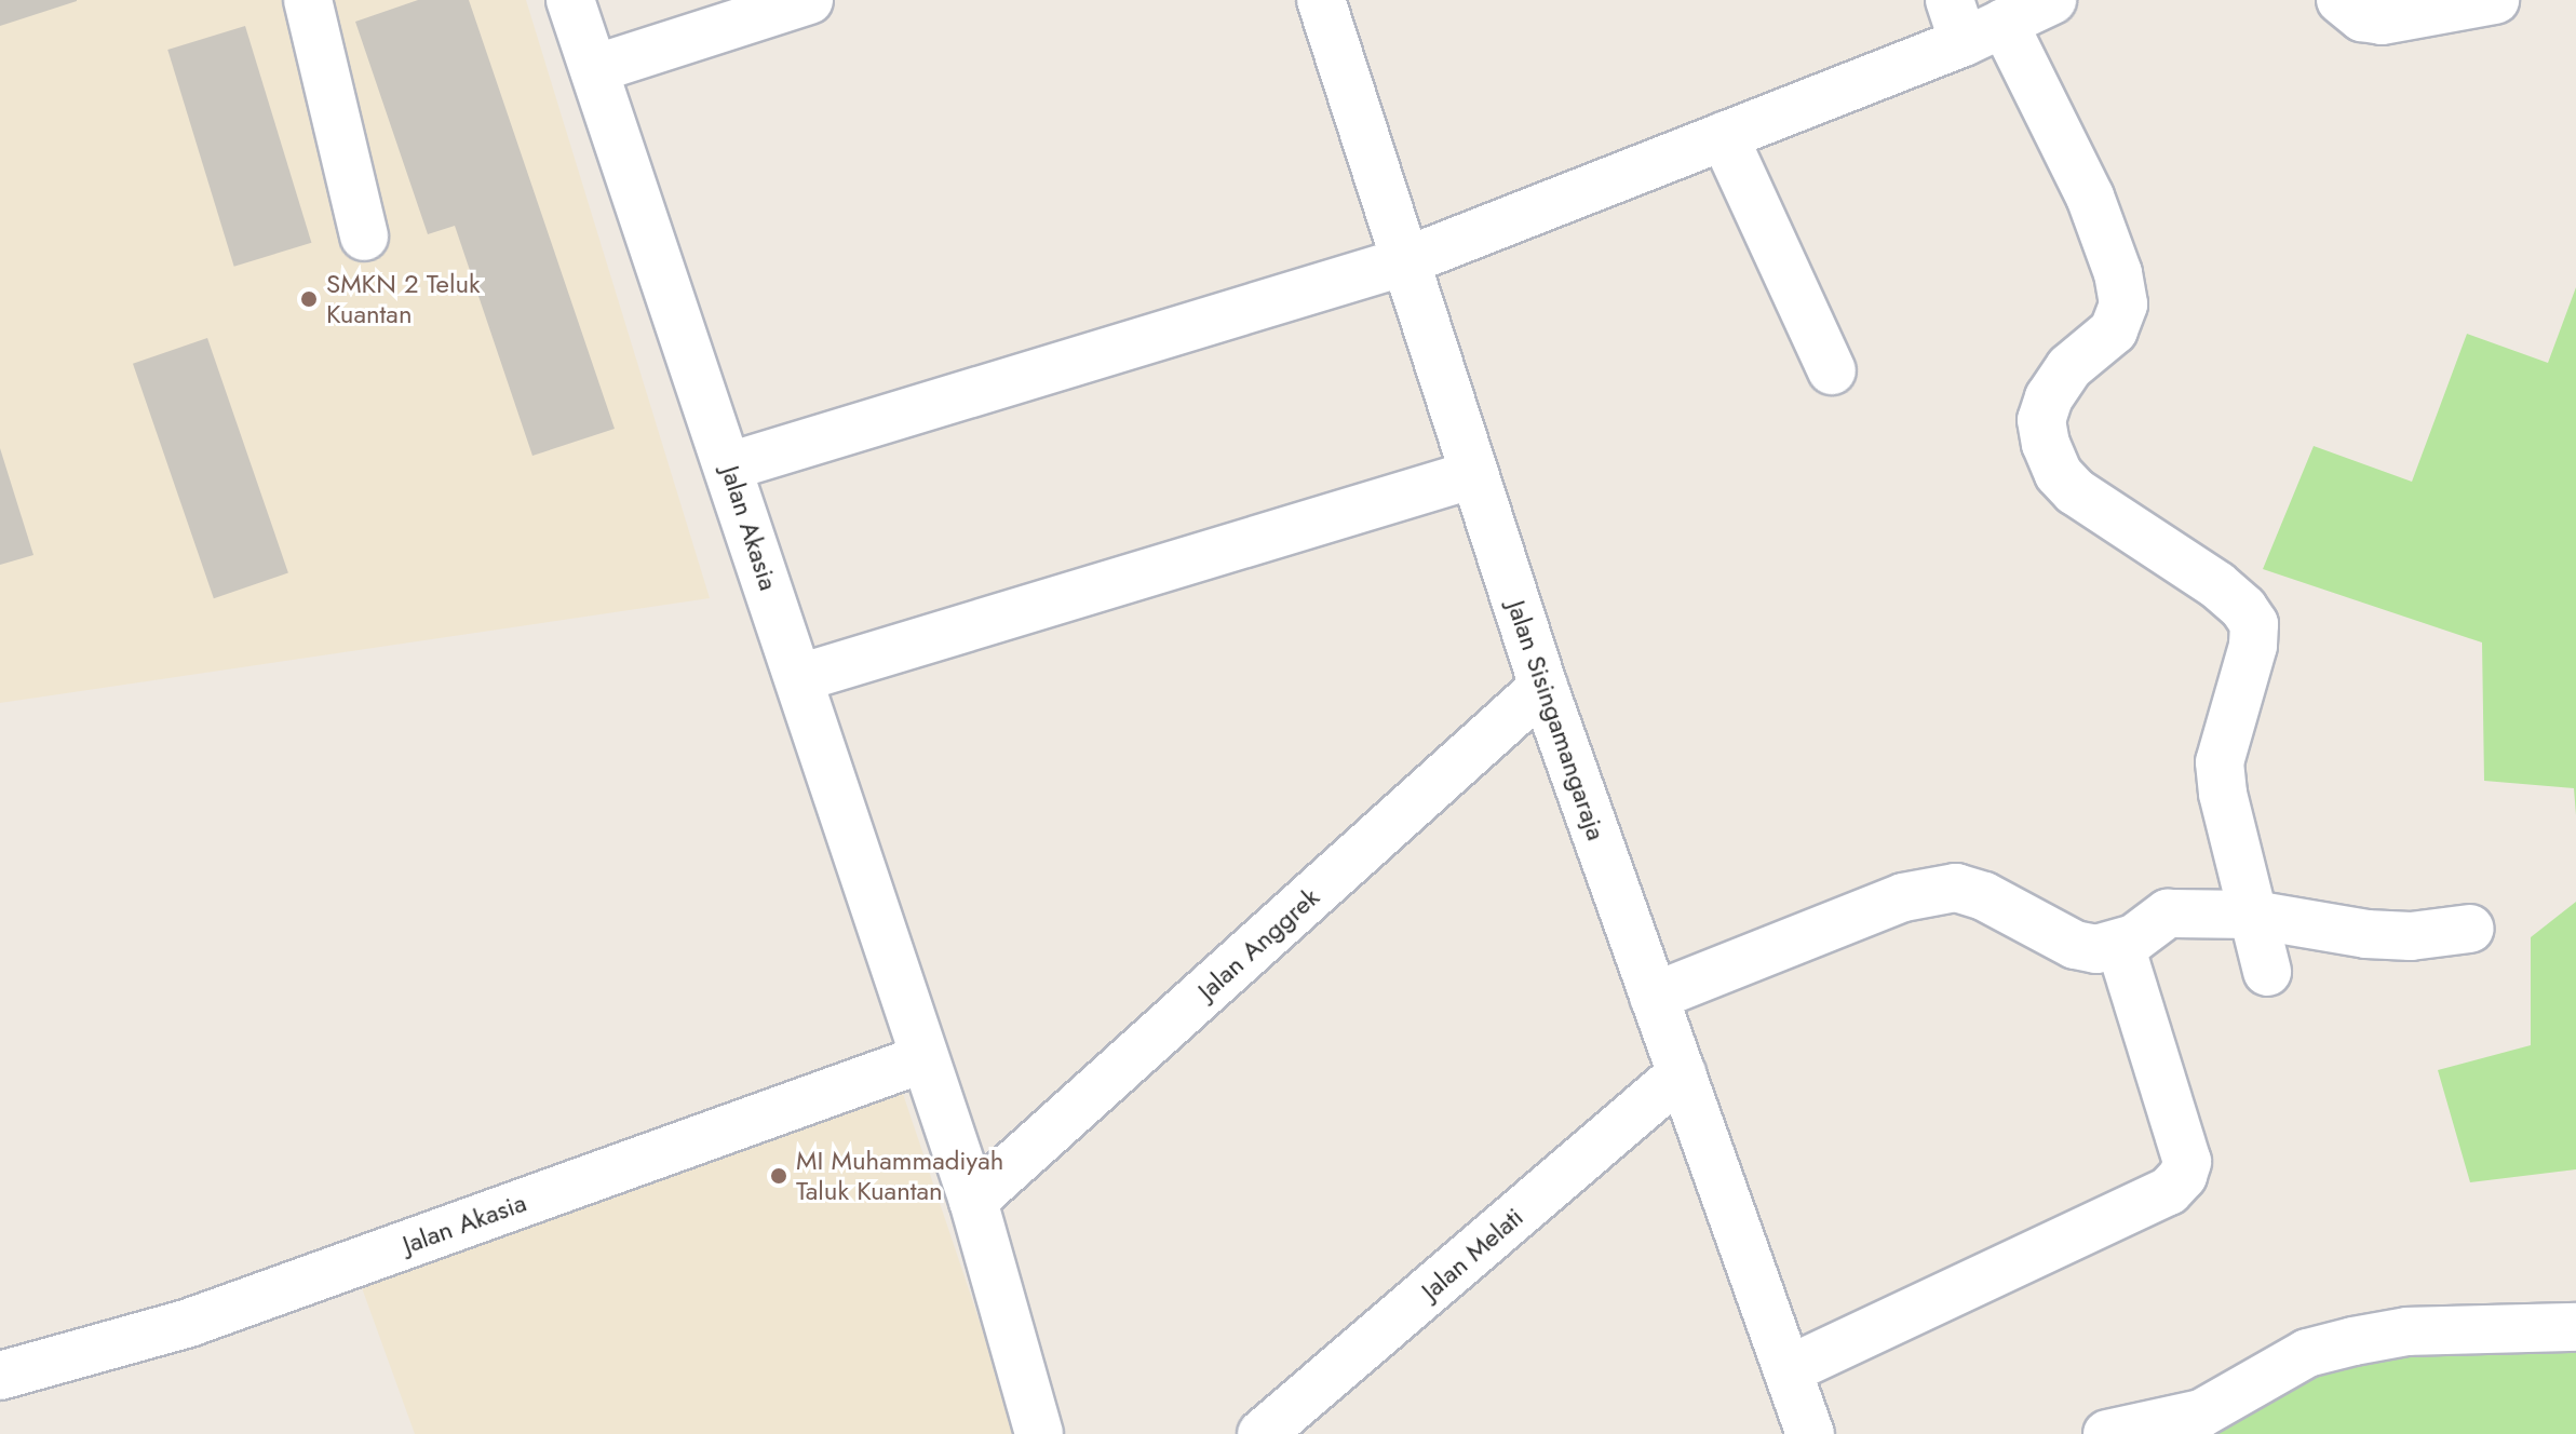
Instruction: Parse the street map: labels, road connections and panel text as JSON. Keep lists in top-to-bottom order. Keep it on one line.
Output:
{"streets":{"street":["Jalan Akasia","Jalan Sisingamangaraja","Jalan Anggrek","Jalan Melati"]},"crossings":[["Jalan Akasia","Jalan Anggrek"],["Jalan Sisingamangaraja","Jalan Anggrek"],["Jalan Sisingamangaraja","Jalan Melati"]],"places":["SMKN 2 Teluk Kuantan","MI Muhammadiyah Taluk Kuantan"]}
